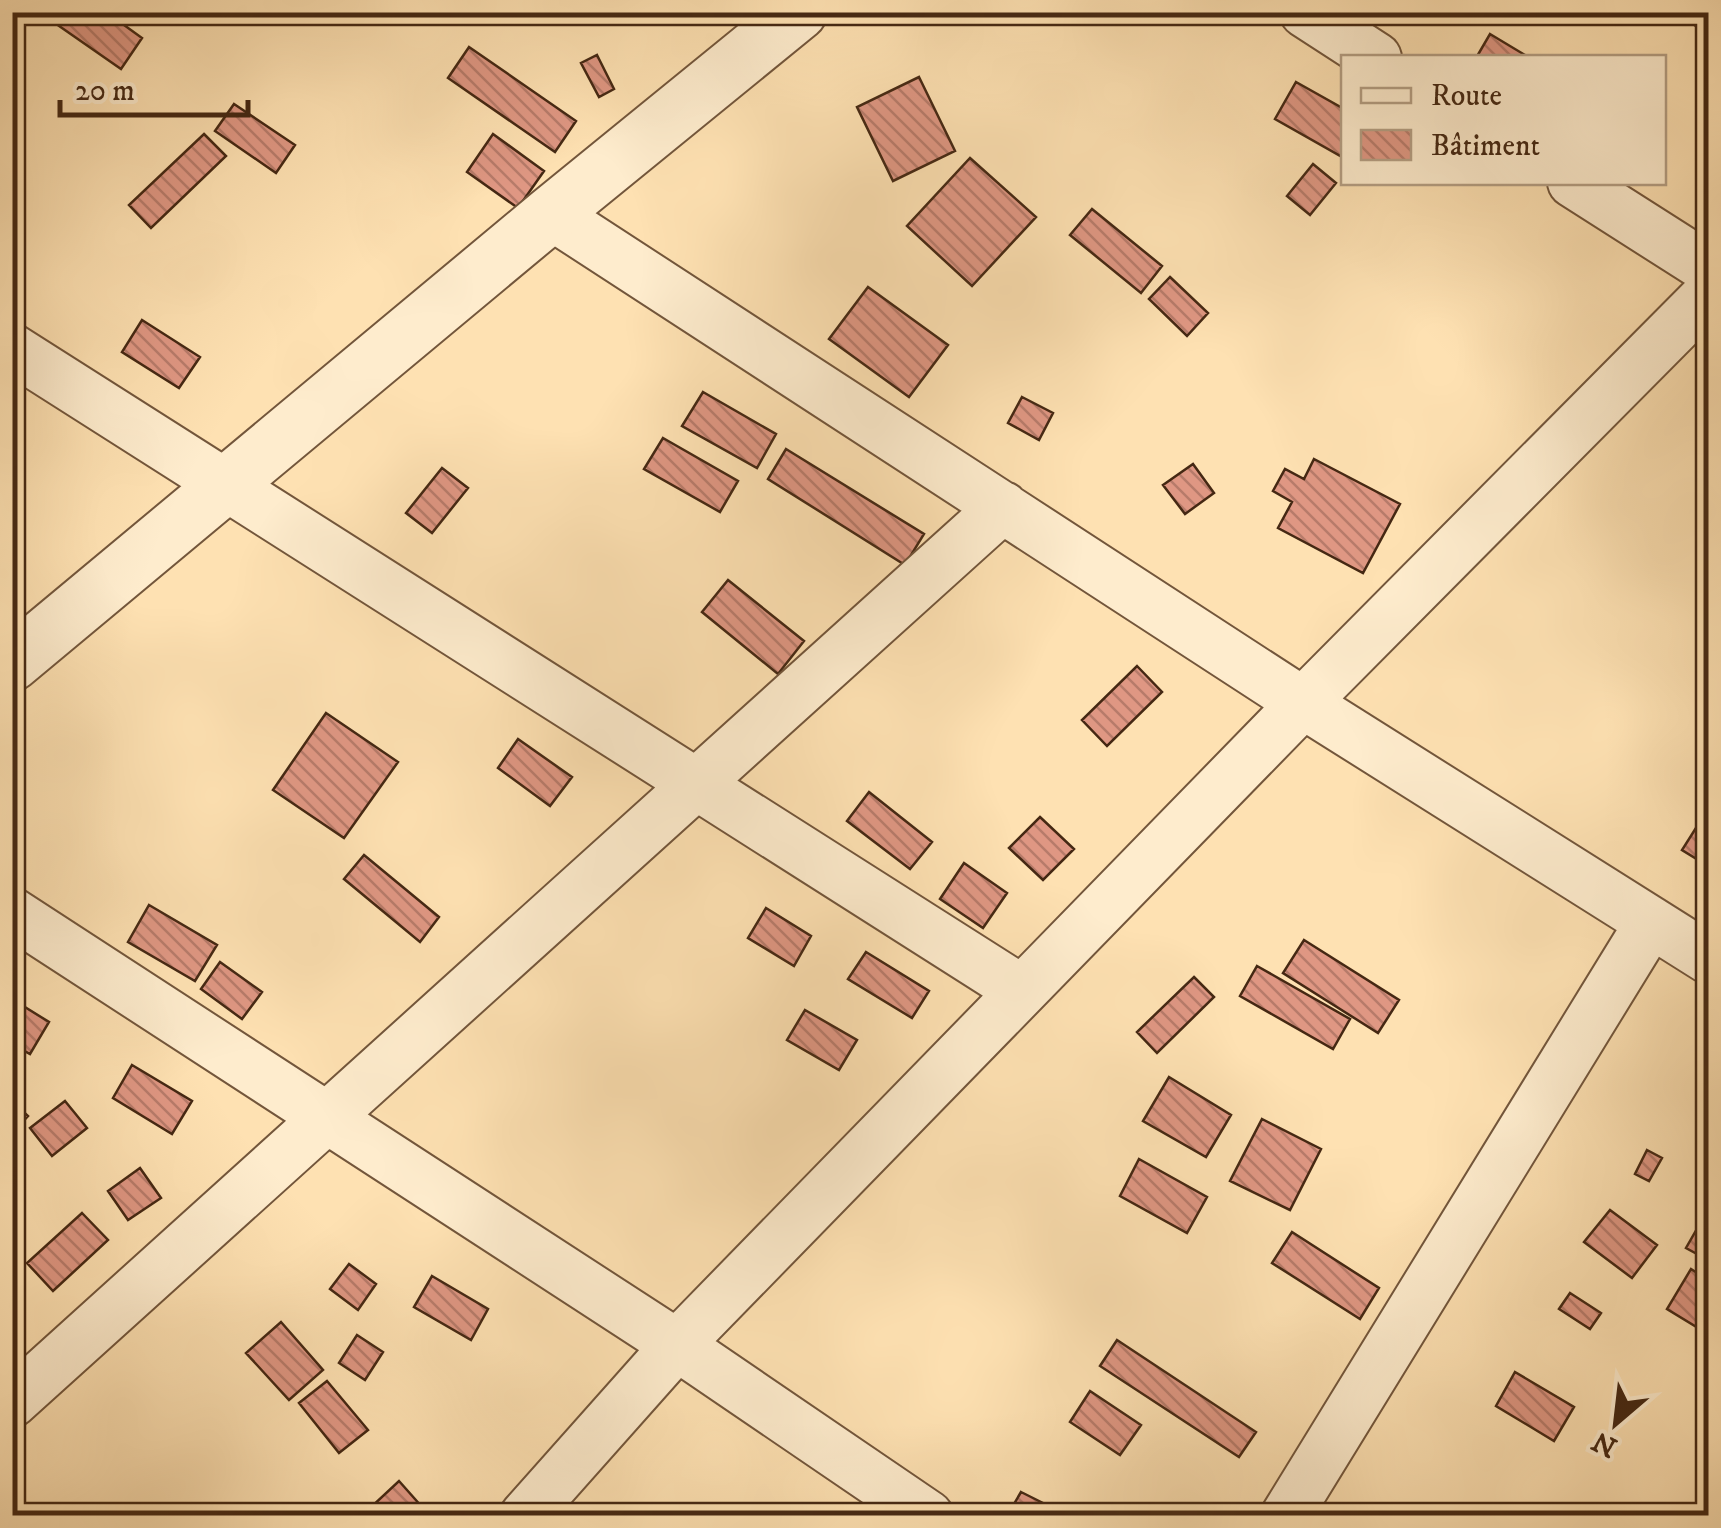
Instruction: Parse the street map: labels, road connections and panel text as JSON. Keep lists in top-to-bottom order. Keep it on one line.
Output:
{"legend":["Route","Bâtiment"],"scale_bar":"20 m","north":"bottom left"}
